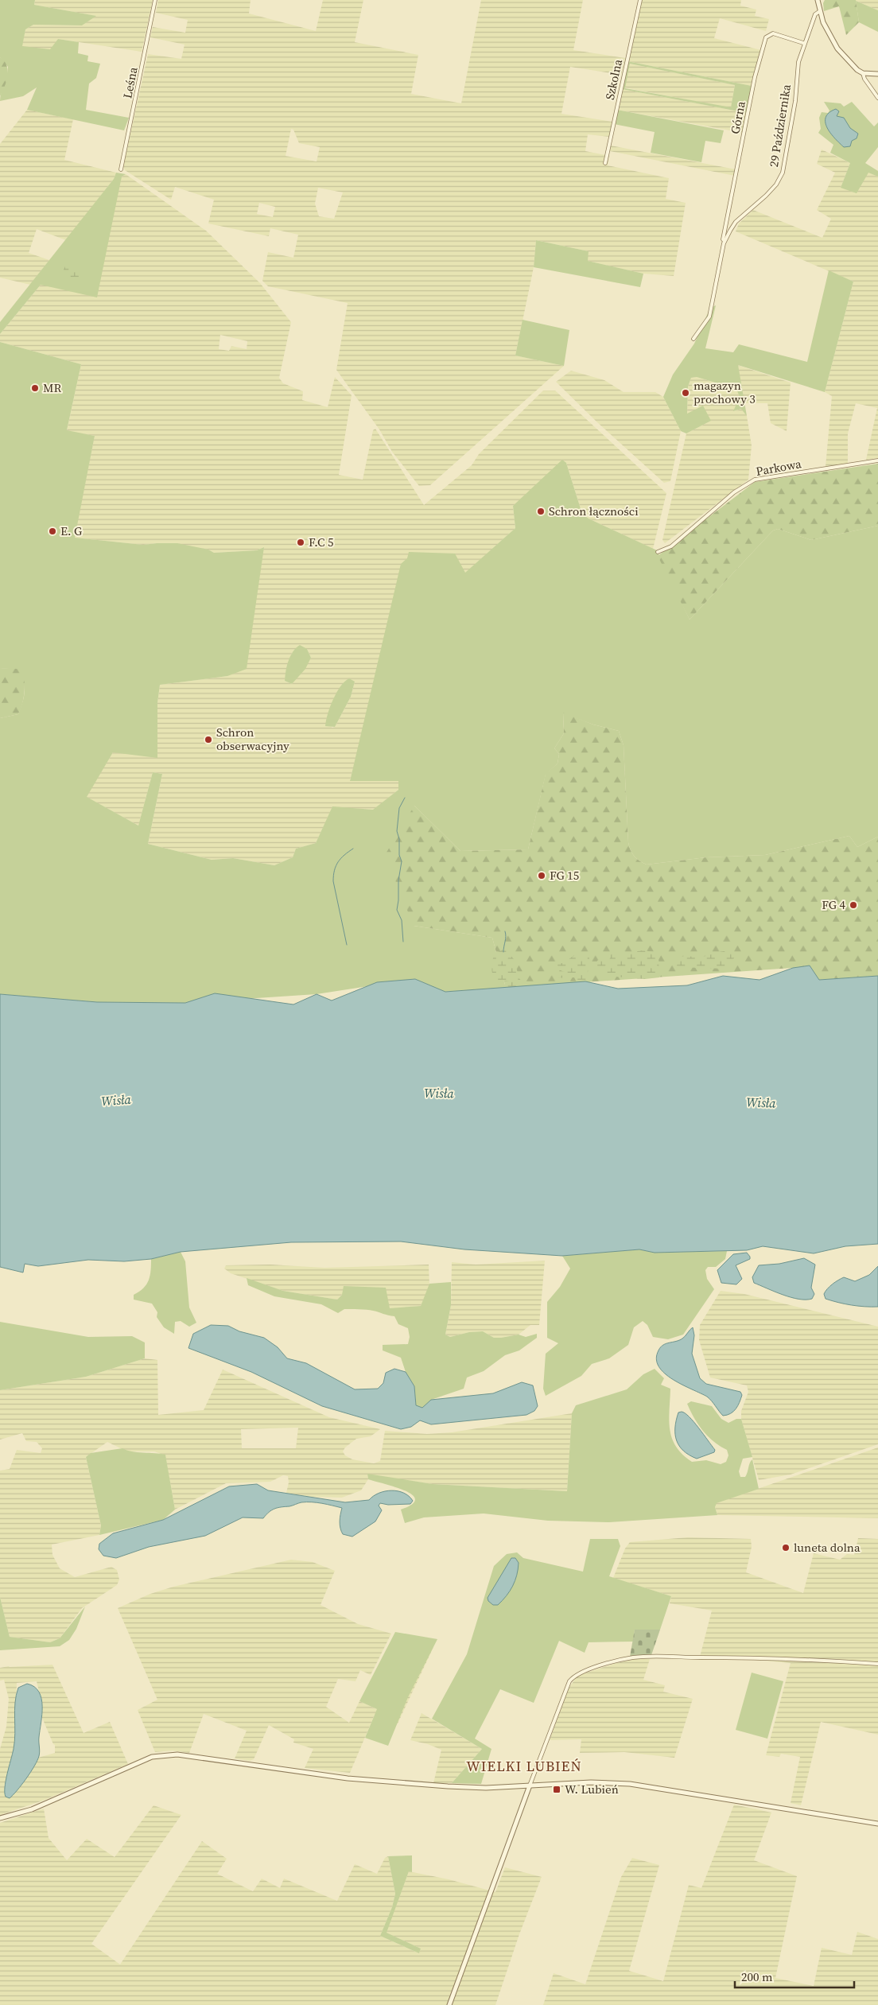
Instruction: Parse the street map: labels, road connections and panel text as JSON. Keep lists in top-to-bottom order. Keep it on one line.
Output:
{"streets":{"street":["Szkolna","Leśna","Górna","29 Października","Parkowa"]},"crossings":[["Górna","29 Października"]],"districts":["WIELKI LUBIEŃ"],"water":["Wisła"],"places":{"other":["MR","magazyn prochowy 3","Schron łączności","E. G","F.C 5","Schron obserwacyjny","FG 15","FG 4","luneta dolna"],"transit":["W. Lubień"]},"scale_bar":"200 m"}
